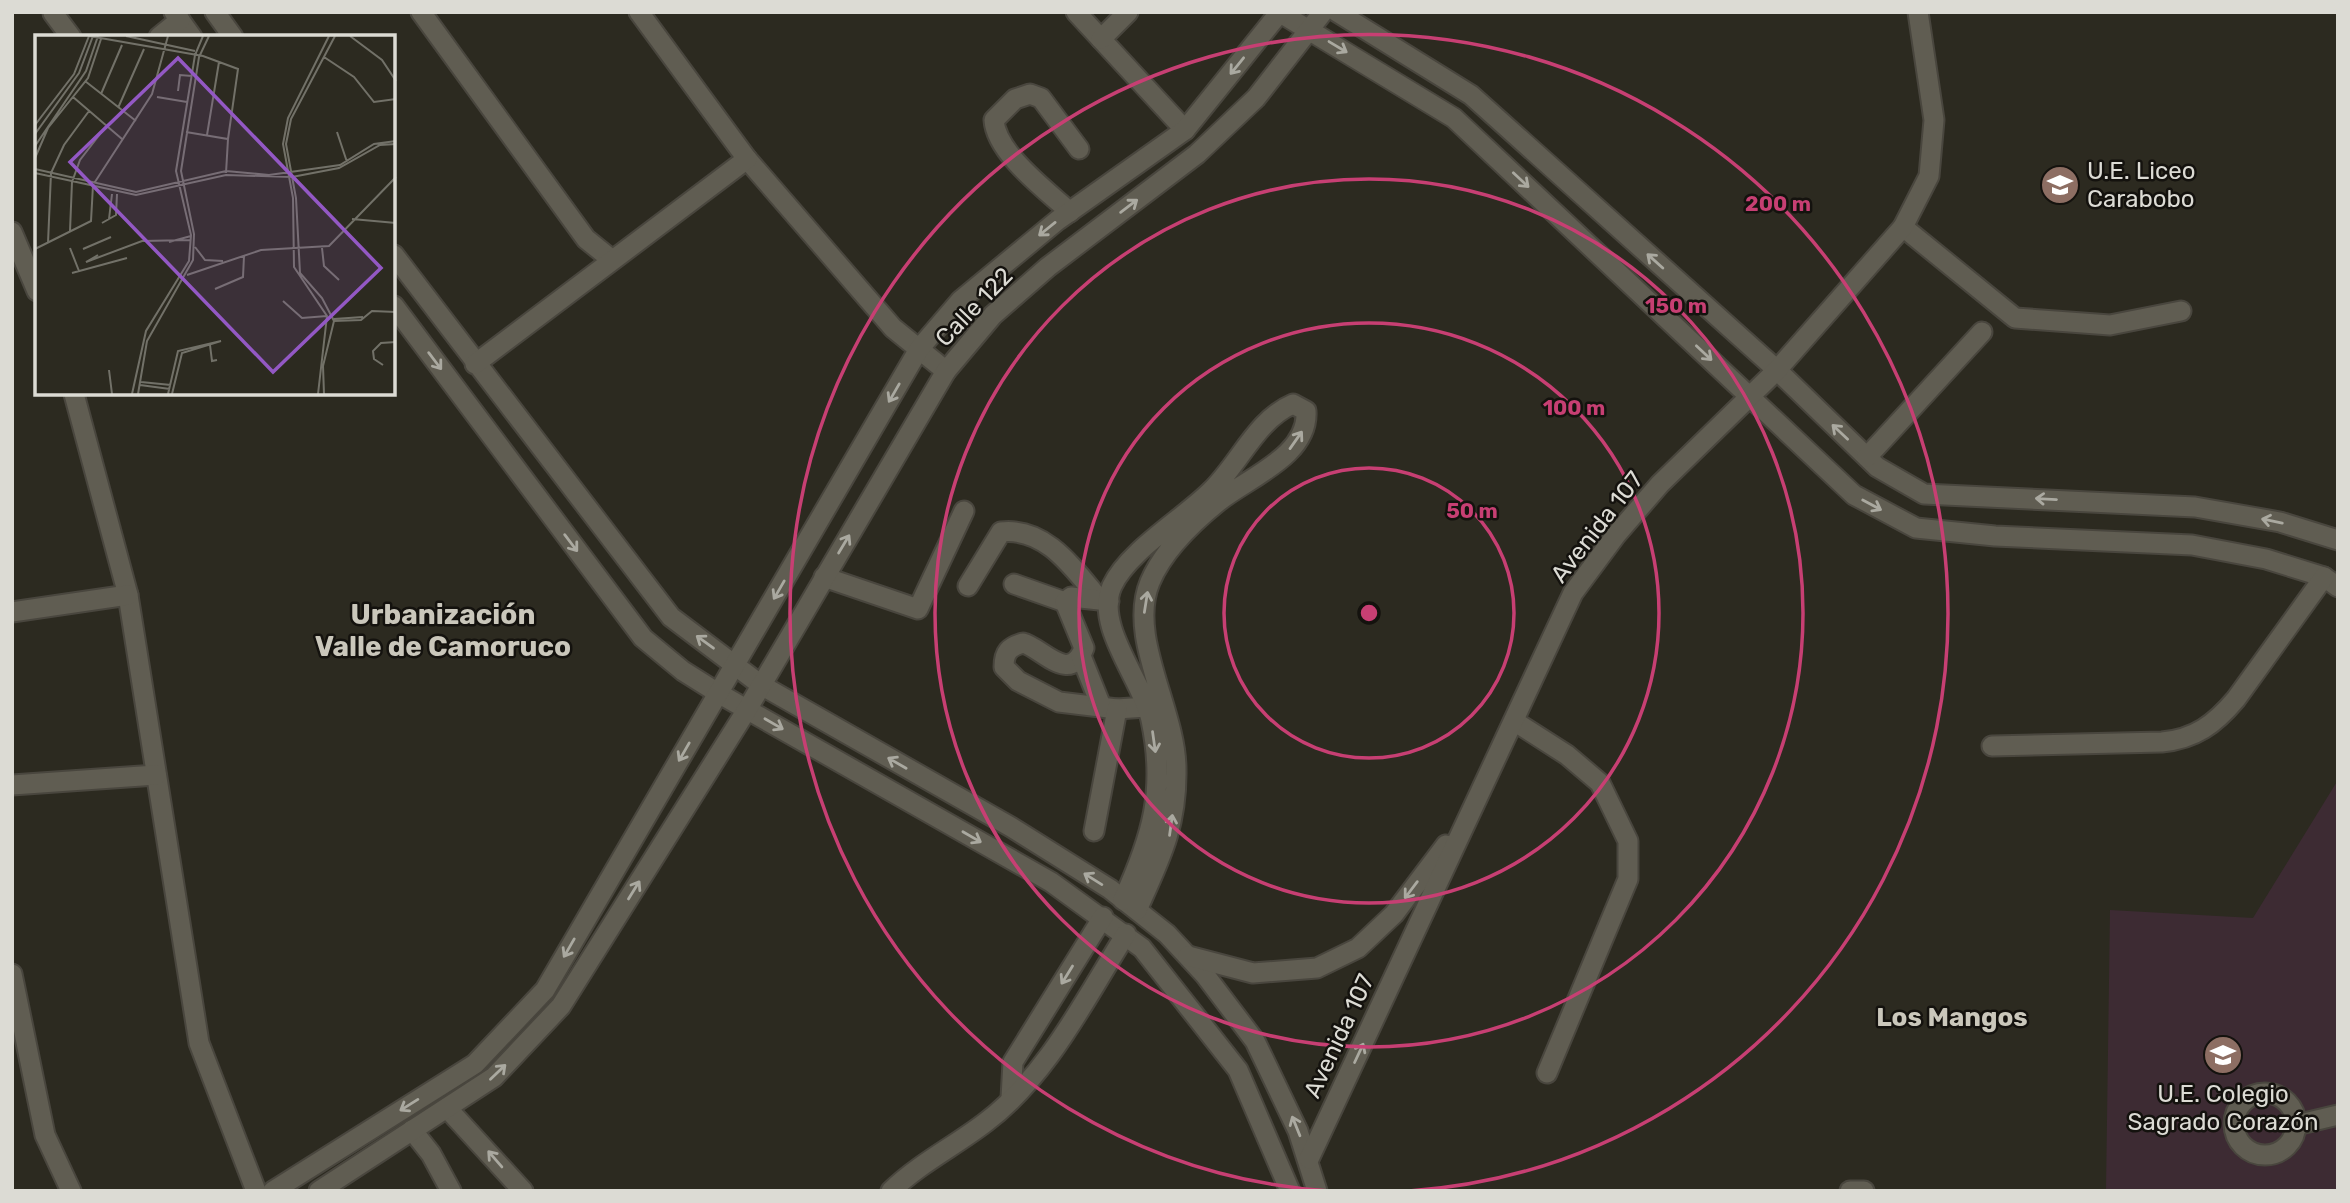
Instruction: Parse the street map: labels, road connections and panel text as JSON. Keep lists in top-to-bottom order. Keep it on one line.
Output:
{"streets":{"street":["Calle 122","Avenida 107"]},"districts":["Urbanización Valle de Camoruco","Los Mangos"],"places":{"school or university":["U.E. Liceo Carabobo","U.E. Colegio Sagrado Corazón"]},"rings":["200 m","150 m","100 m","50 m"]}
